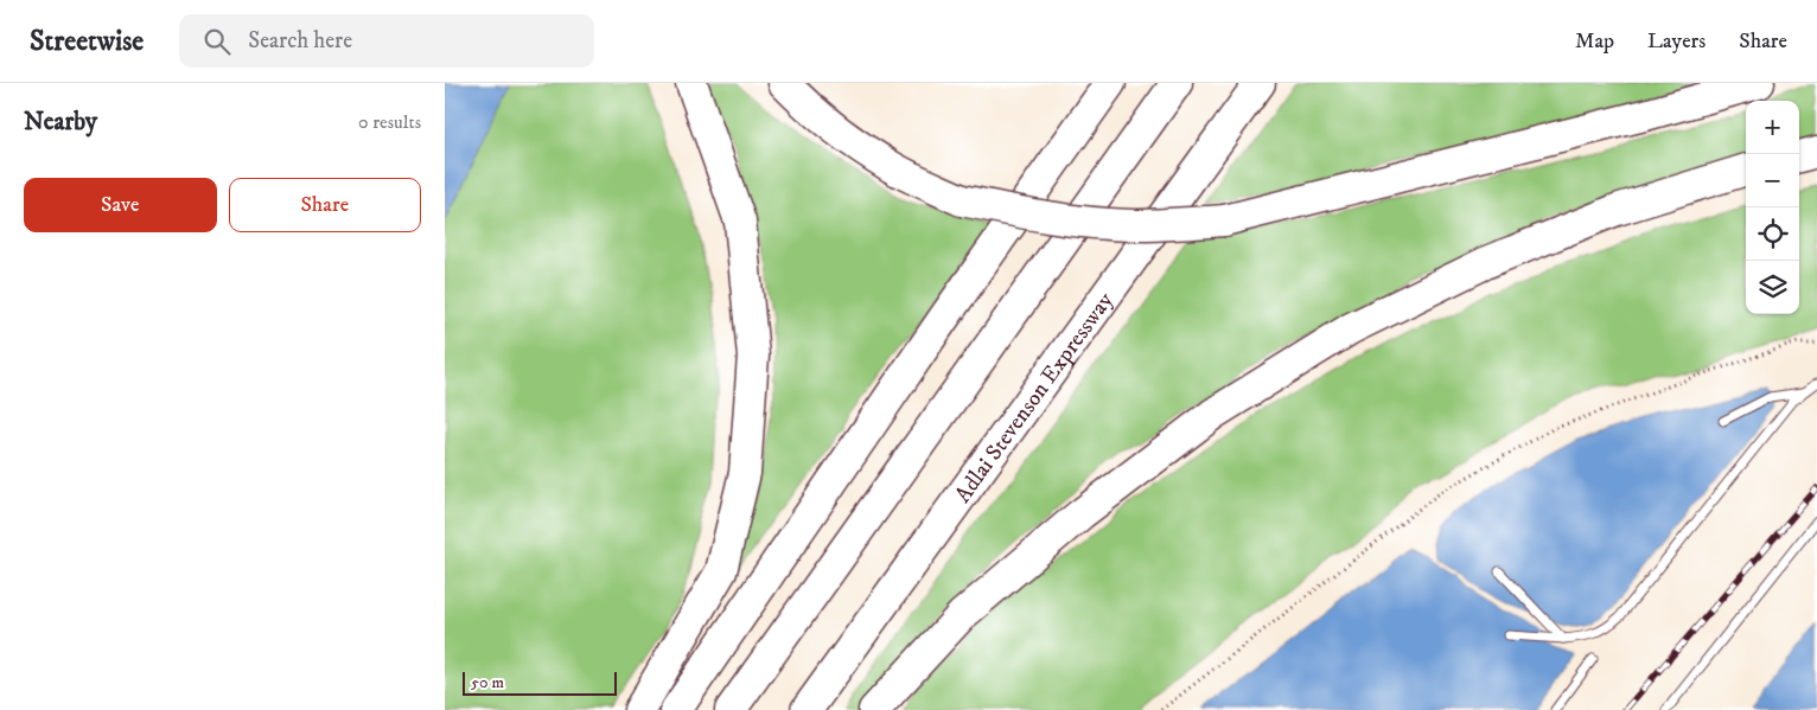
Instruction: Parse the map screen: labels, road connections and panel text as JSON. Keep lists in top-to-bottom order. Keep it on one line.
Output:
{"streets":{"highway":["Adlai Stevenson Expressway"]},"scale_bar":"50 m","page":{"header":"Streetwise","search":"Search here","nav":["Map","Layers","Share"],"heading":["Nearby","0 results"],"map_buttons":["+","−"],"buttons":["Save","Share"],"scale":"50 m"}}
